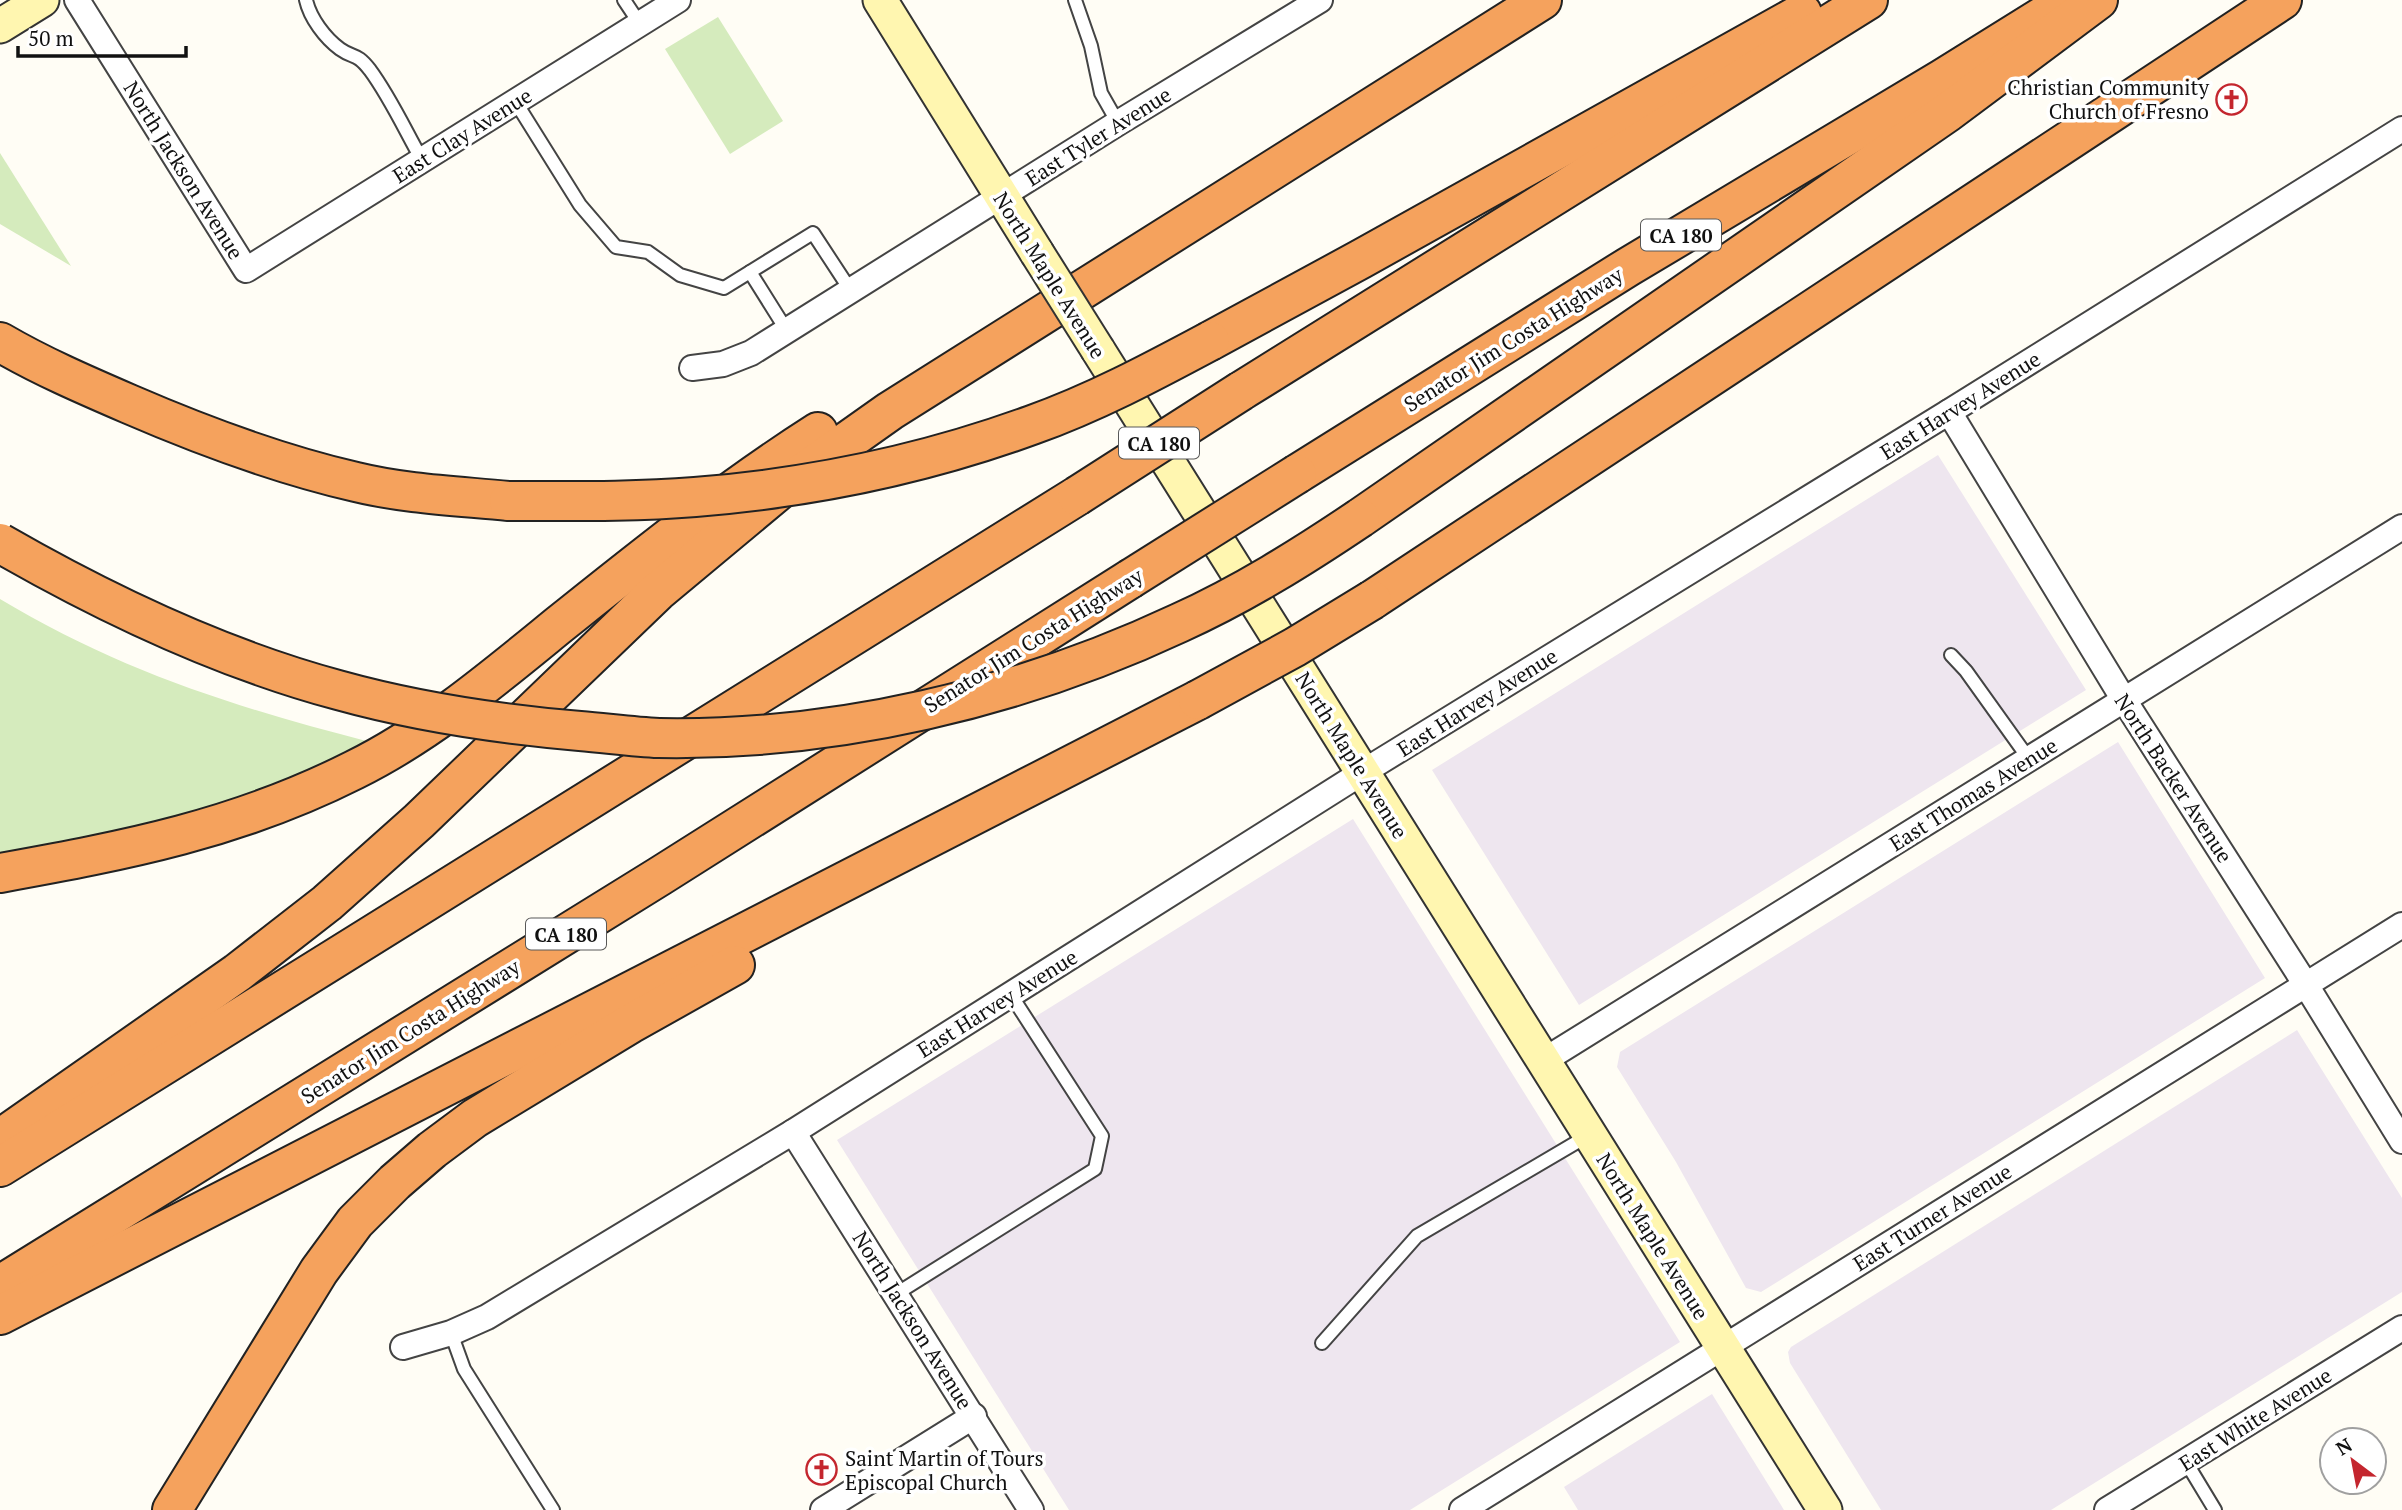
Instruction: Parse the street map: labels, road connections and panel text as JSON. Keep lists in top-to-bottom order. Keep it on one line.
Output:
{"streets":{"highway":["CA 180","Senator Jim Costa Highway"],"street":["East Clay Avenue","East Tyler Avenue","North Jackson Avenue","North Maple Avenue","East Harvey Avenue","North Backer Avenue","East Thomas Avenue","East Turner Avenue","East White Avenue"]},"crossings":[["East Clay Avenue","North Jackson Avenue"],["East Tyler Avenue","North Maple Avenue"],["North Jackson Avenue","East Harvey Avenue"],["North Maple Avenue","East Harvey Avenue"],["North Maple Avenue","East Thomas Avenue"],["North Maple Avenue","East Turner Avenue"],["East Harvey Avenue","North Backer Avenue"],["North Backer Avenue","East Thomas Avenue"],["North Backer Avenue","East Turner Avenue"]],"places":{"church":["Christian Community Church of Fresno","Saint Martin of Tours Episcopal Church"]},"scale_bar":"50 m","north":"top left"}
